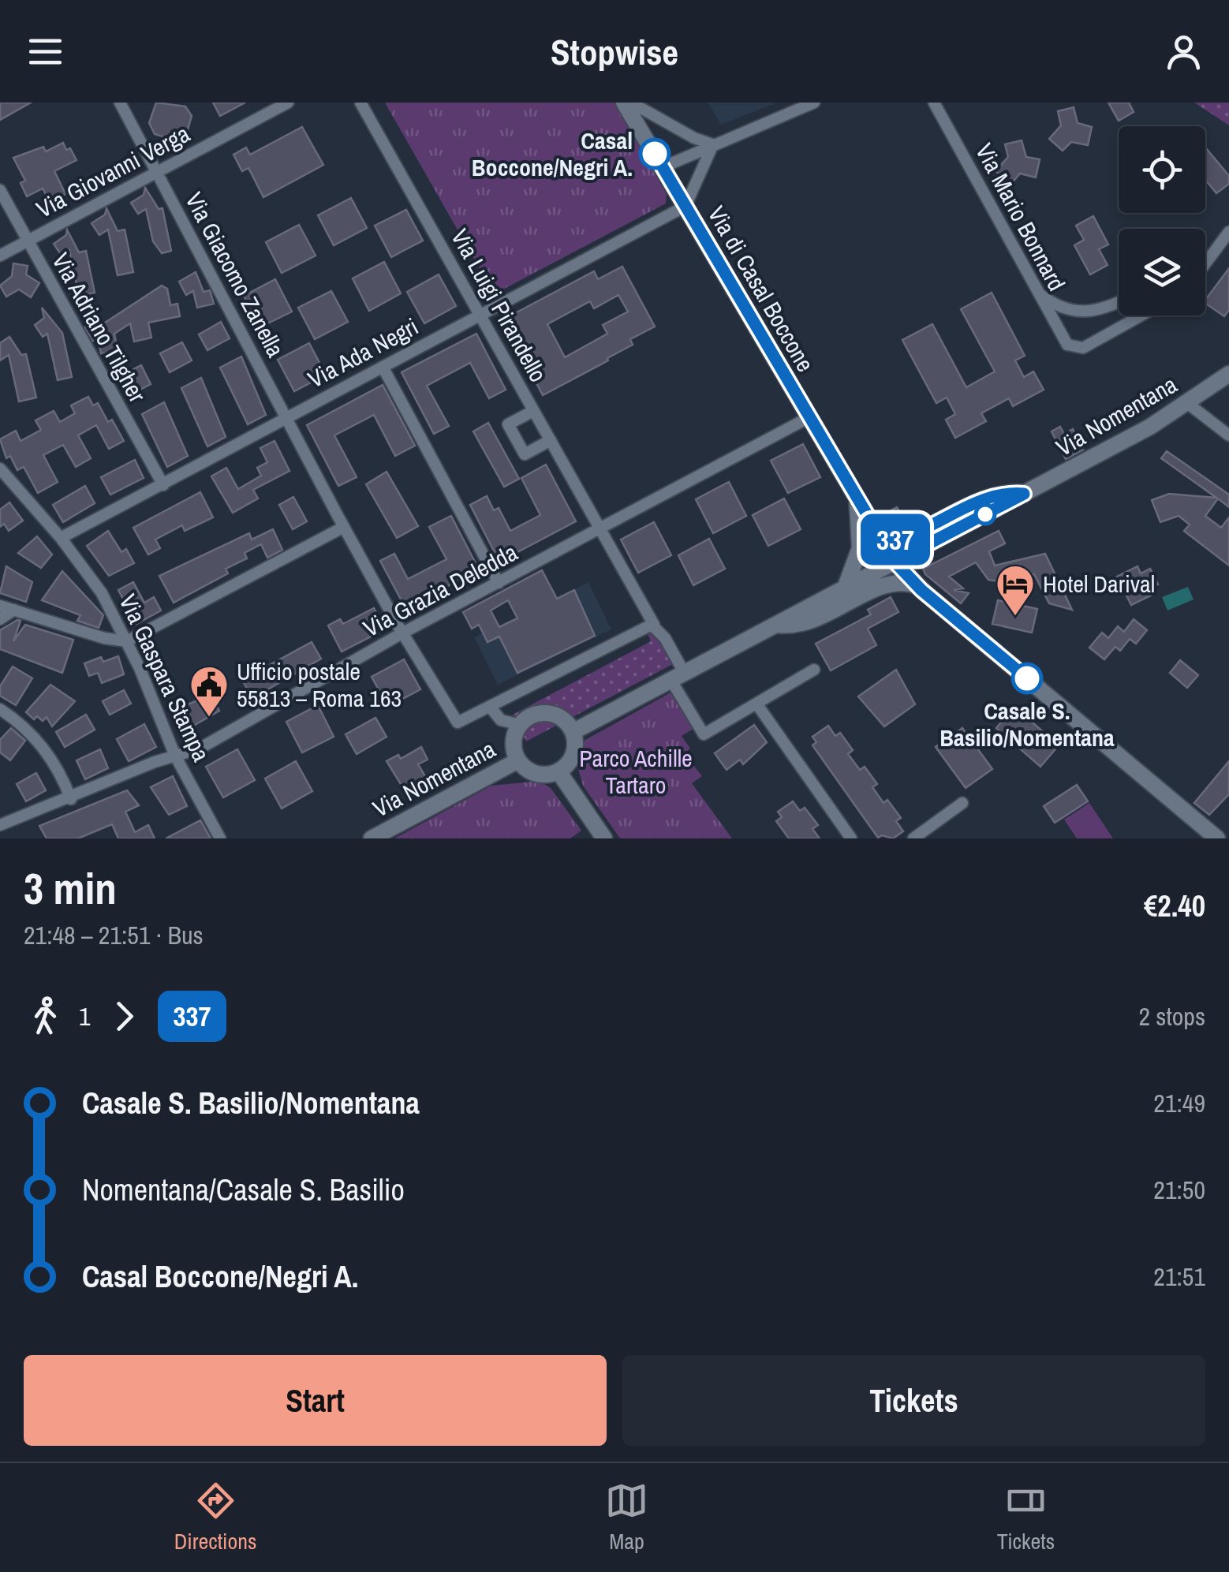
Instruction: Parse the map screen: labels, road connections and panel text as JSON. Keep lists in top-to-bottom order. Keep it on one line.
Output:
{"streets":{"street":["Via Giovanni Verga","Via Mario Bonnard","Via Giacomo Zanella","Via di Casal Boccone","Via Luigi Pirandello","Via Adriano Tilgher","Via Ada Negri","Via Nomentana","Via Grazia Deledda","Via Gaspara Stampa"]},"crossings":[["Via Giovanni Verga","Via Giacomo Zanella"],["Via Giovanni Verga","Via Adriano Tilgher"],["Via Giacomo Zanella","Via Ada Negri"],["Via Giacomo Zanella","Via Grazia Deledda"],["Via di Casal Boccone","Via Ada Negri"],["Via di Casal Boccone","Via Nomentana"],["Via di Casal Boccone","Via Grazia Deledda"],["Via Luigi Pirandello","Via Ada Negri"],["Via Luigi Pirandello","Via Nomentana"],["Via Luigi Pirandello","Via Grazia Deledda"],["Via Adriano Tilgher","Via Ada Negri"],["Via Ada Negri","Via Gaspara Stampa"],["Via Grazia Deledda","Via Gaspara Stampa"]],"parks":["Parco Achille Tartaro"],"places":{"other":["Casal Boccone/Negri A.","Casale S. Basilio/Nomentana"],"hotel":["Hotel Darival"],"public building":["Ufficio postale 55813 – Roma 163"]},"lines":["bus line 337"],"page":{"header":"Stopwise","on_map":"337","heading":["3 min","21:48 – 21:51 · Bus","€2.40"],"legs":["1","337","2 stops"],"list":[{"name":"Casale S. Basilio/Nomentana","value":"21:49"},{"name":"Nomentana/Casale S. Basilio","value":"21:50"},{"name":"Casal Boccone/Negri A.","value":"21:51"}],"buttons":["Start","Tickets"],"tabs":["Directions","Map","Tickets"]}}
